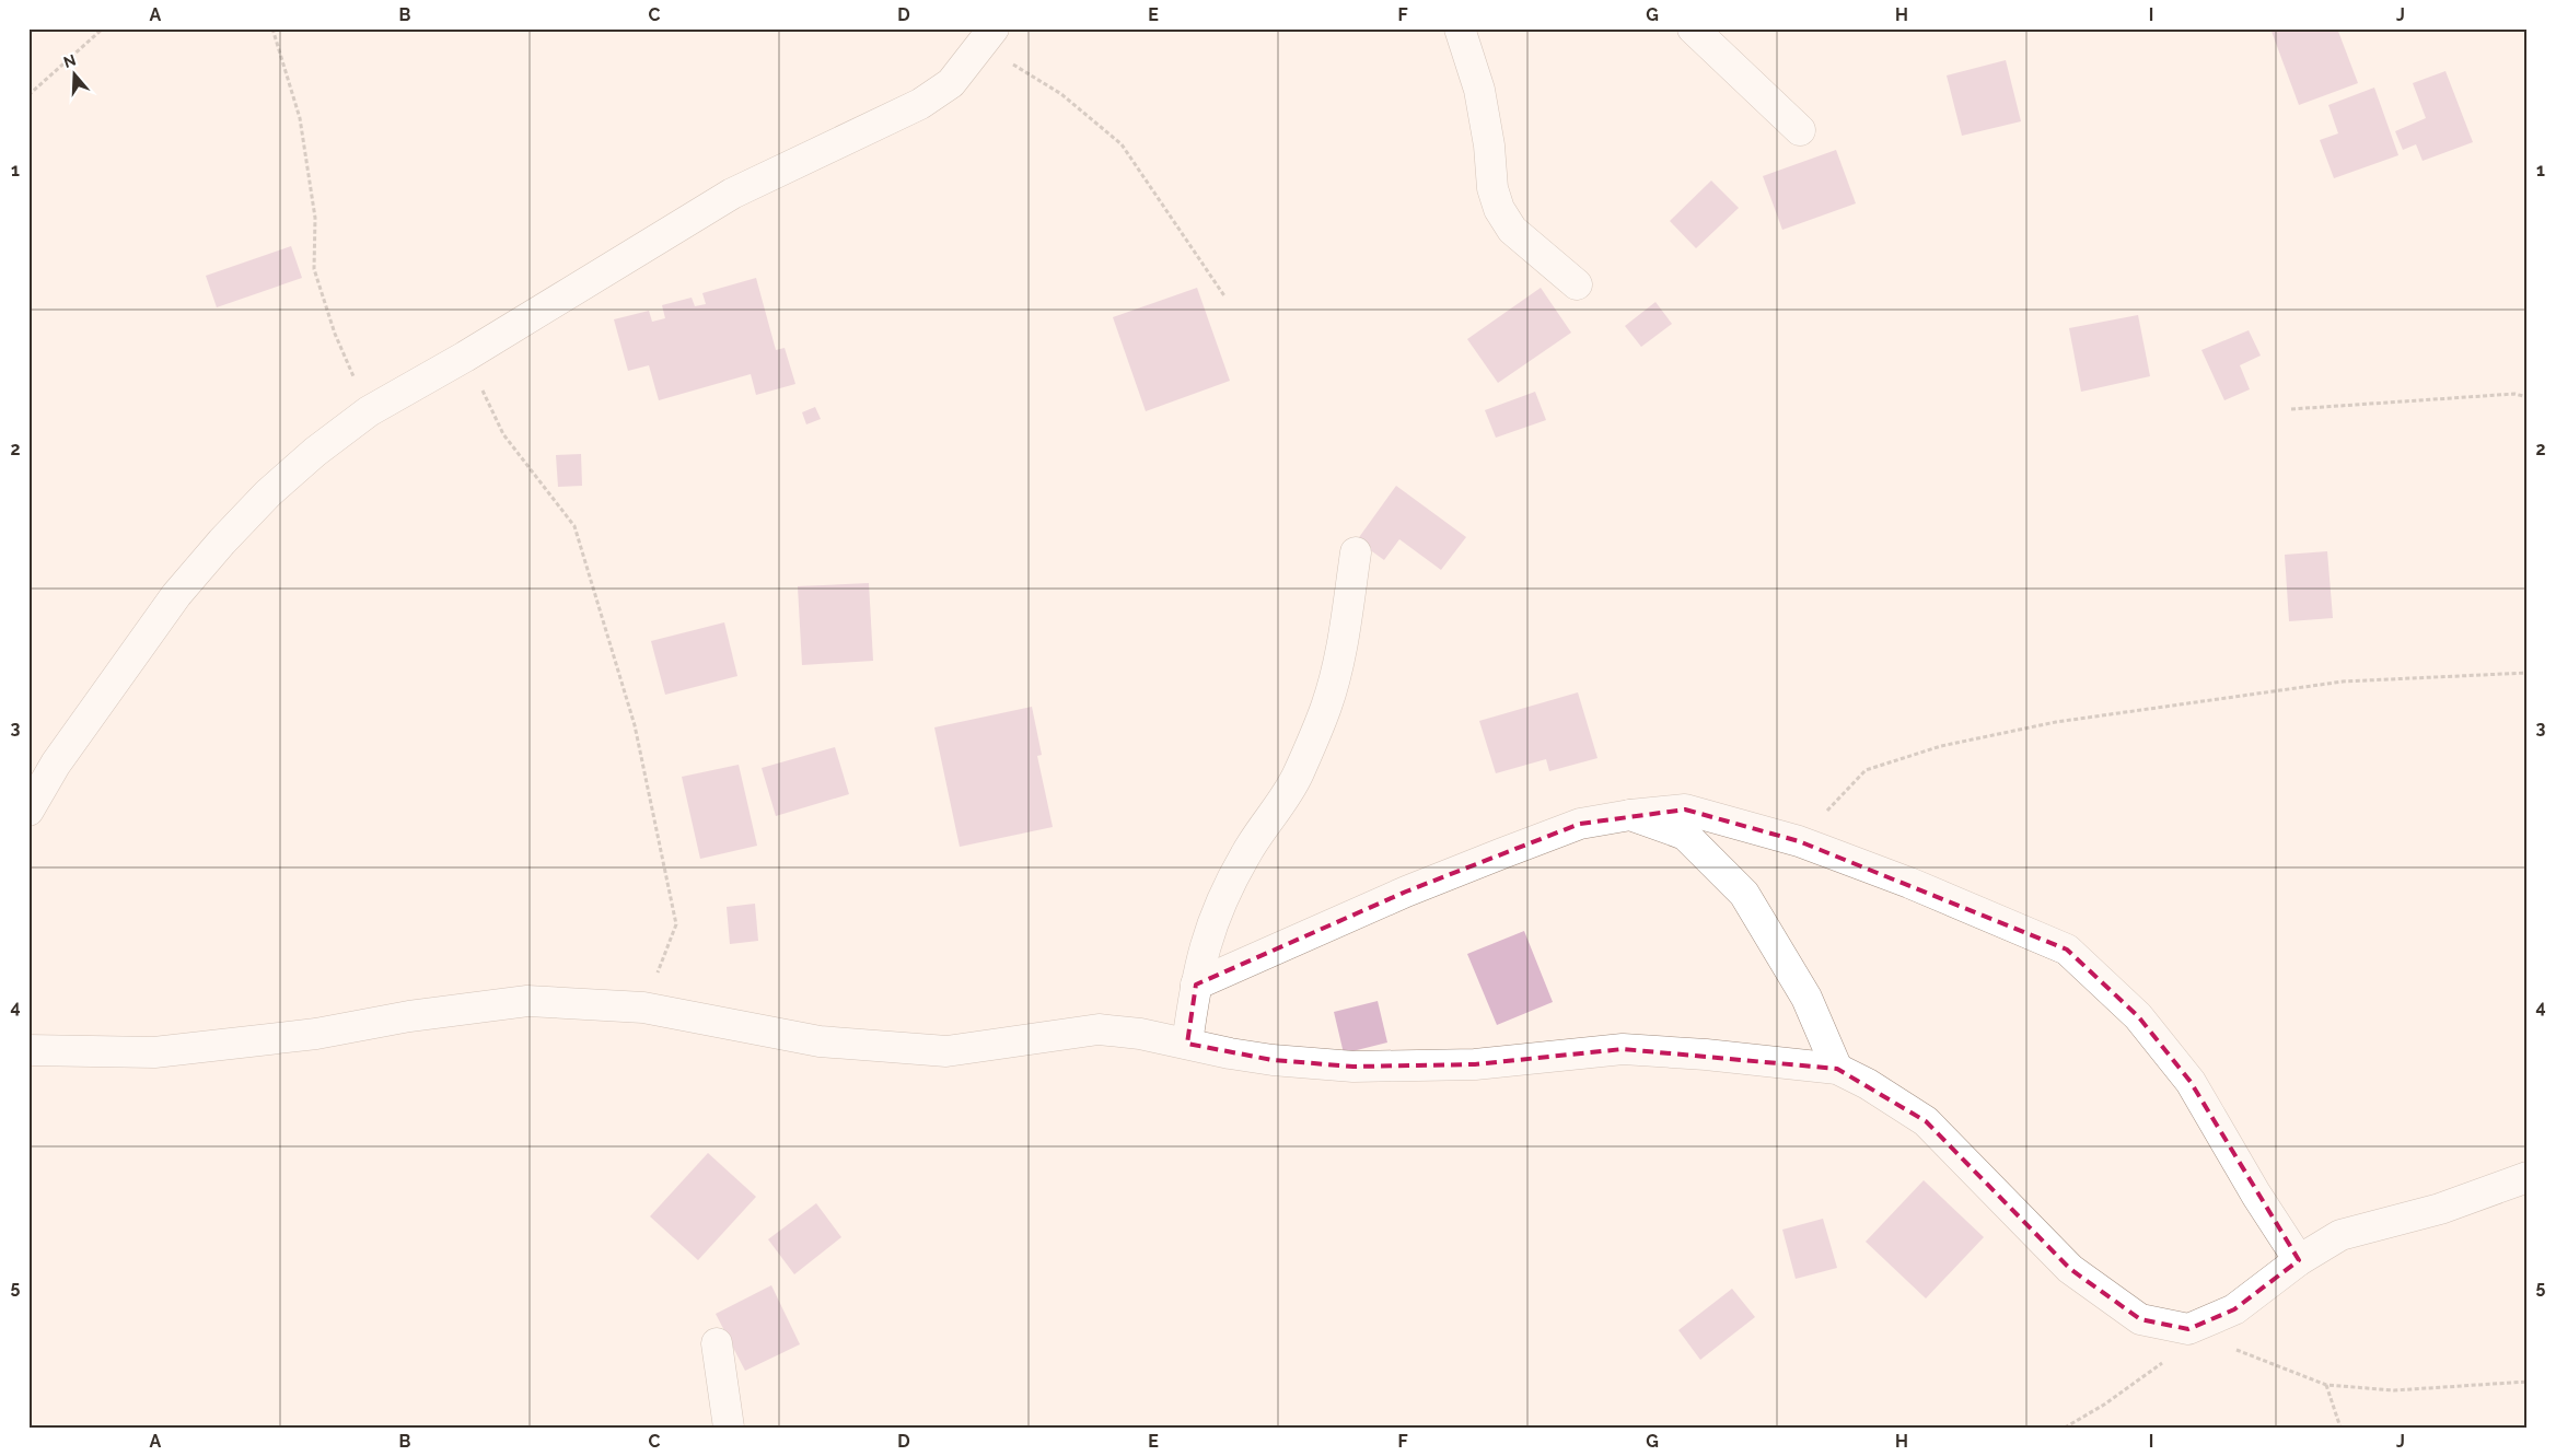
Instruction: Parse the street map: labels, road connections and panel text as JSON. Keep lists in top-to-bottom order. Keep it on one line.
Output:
{"north":"top","grid":{"columns":["A","B","C","D","E","F","G","H","I","J"],"rows":["1","2","3","4","5"]}}
